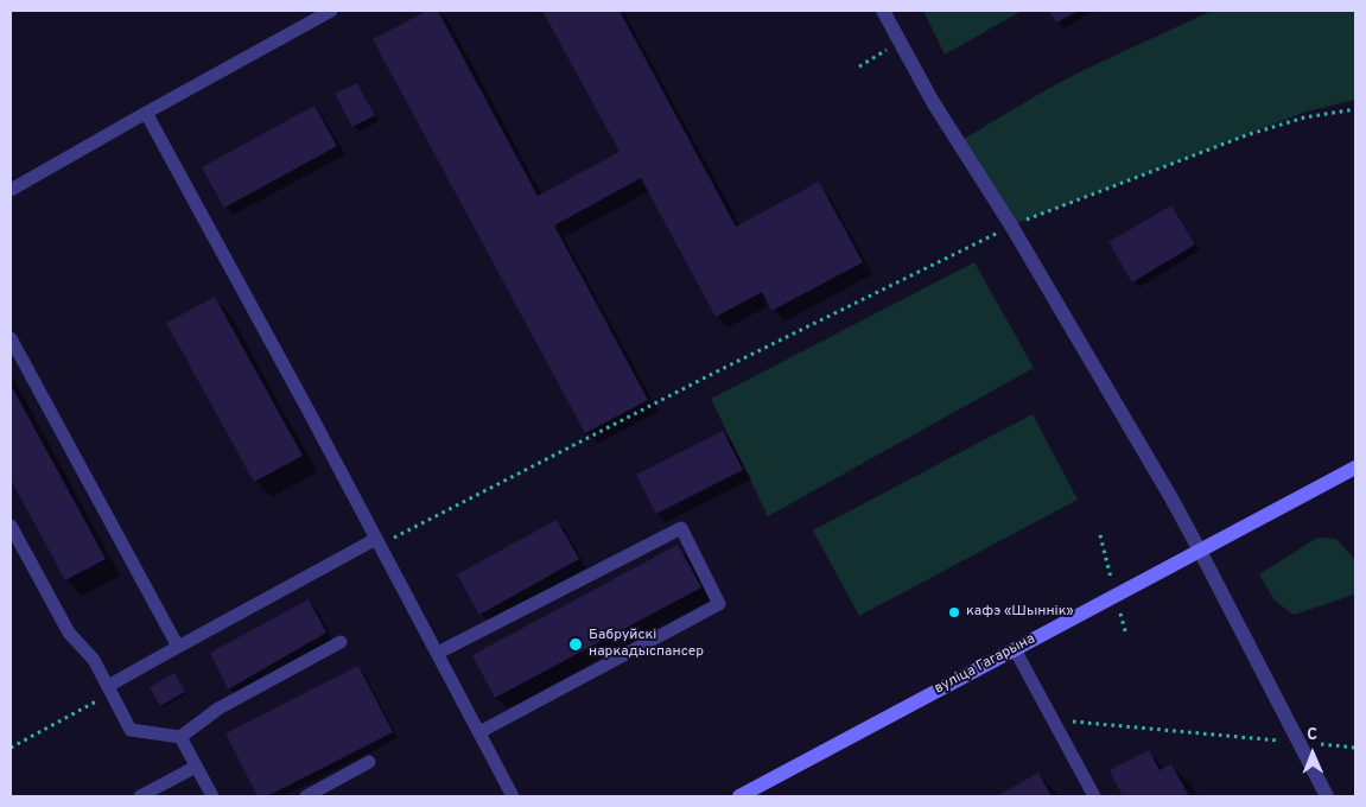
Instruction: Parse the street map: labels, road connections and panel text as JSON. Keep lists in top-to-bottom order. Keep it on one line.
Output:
{"streets":{"main road":["вуліца Гагарына"]},"places":["кафэ «Шыннік»","Бабруйскі наркадыспансер"],"north":"top"}
